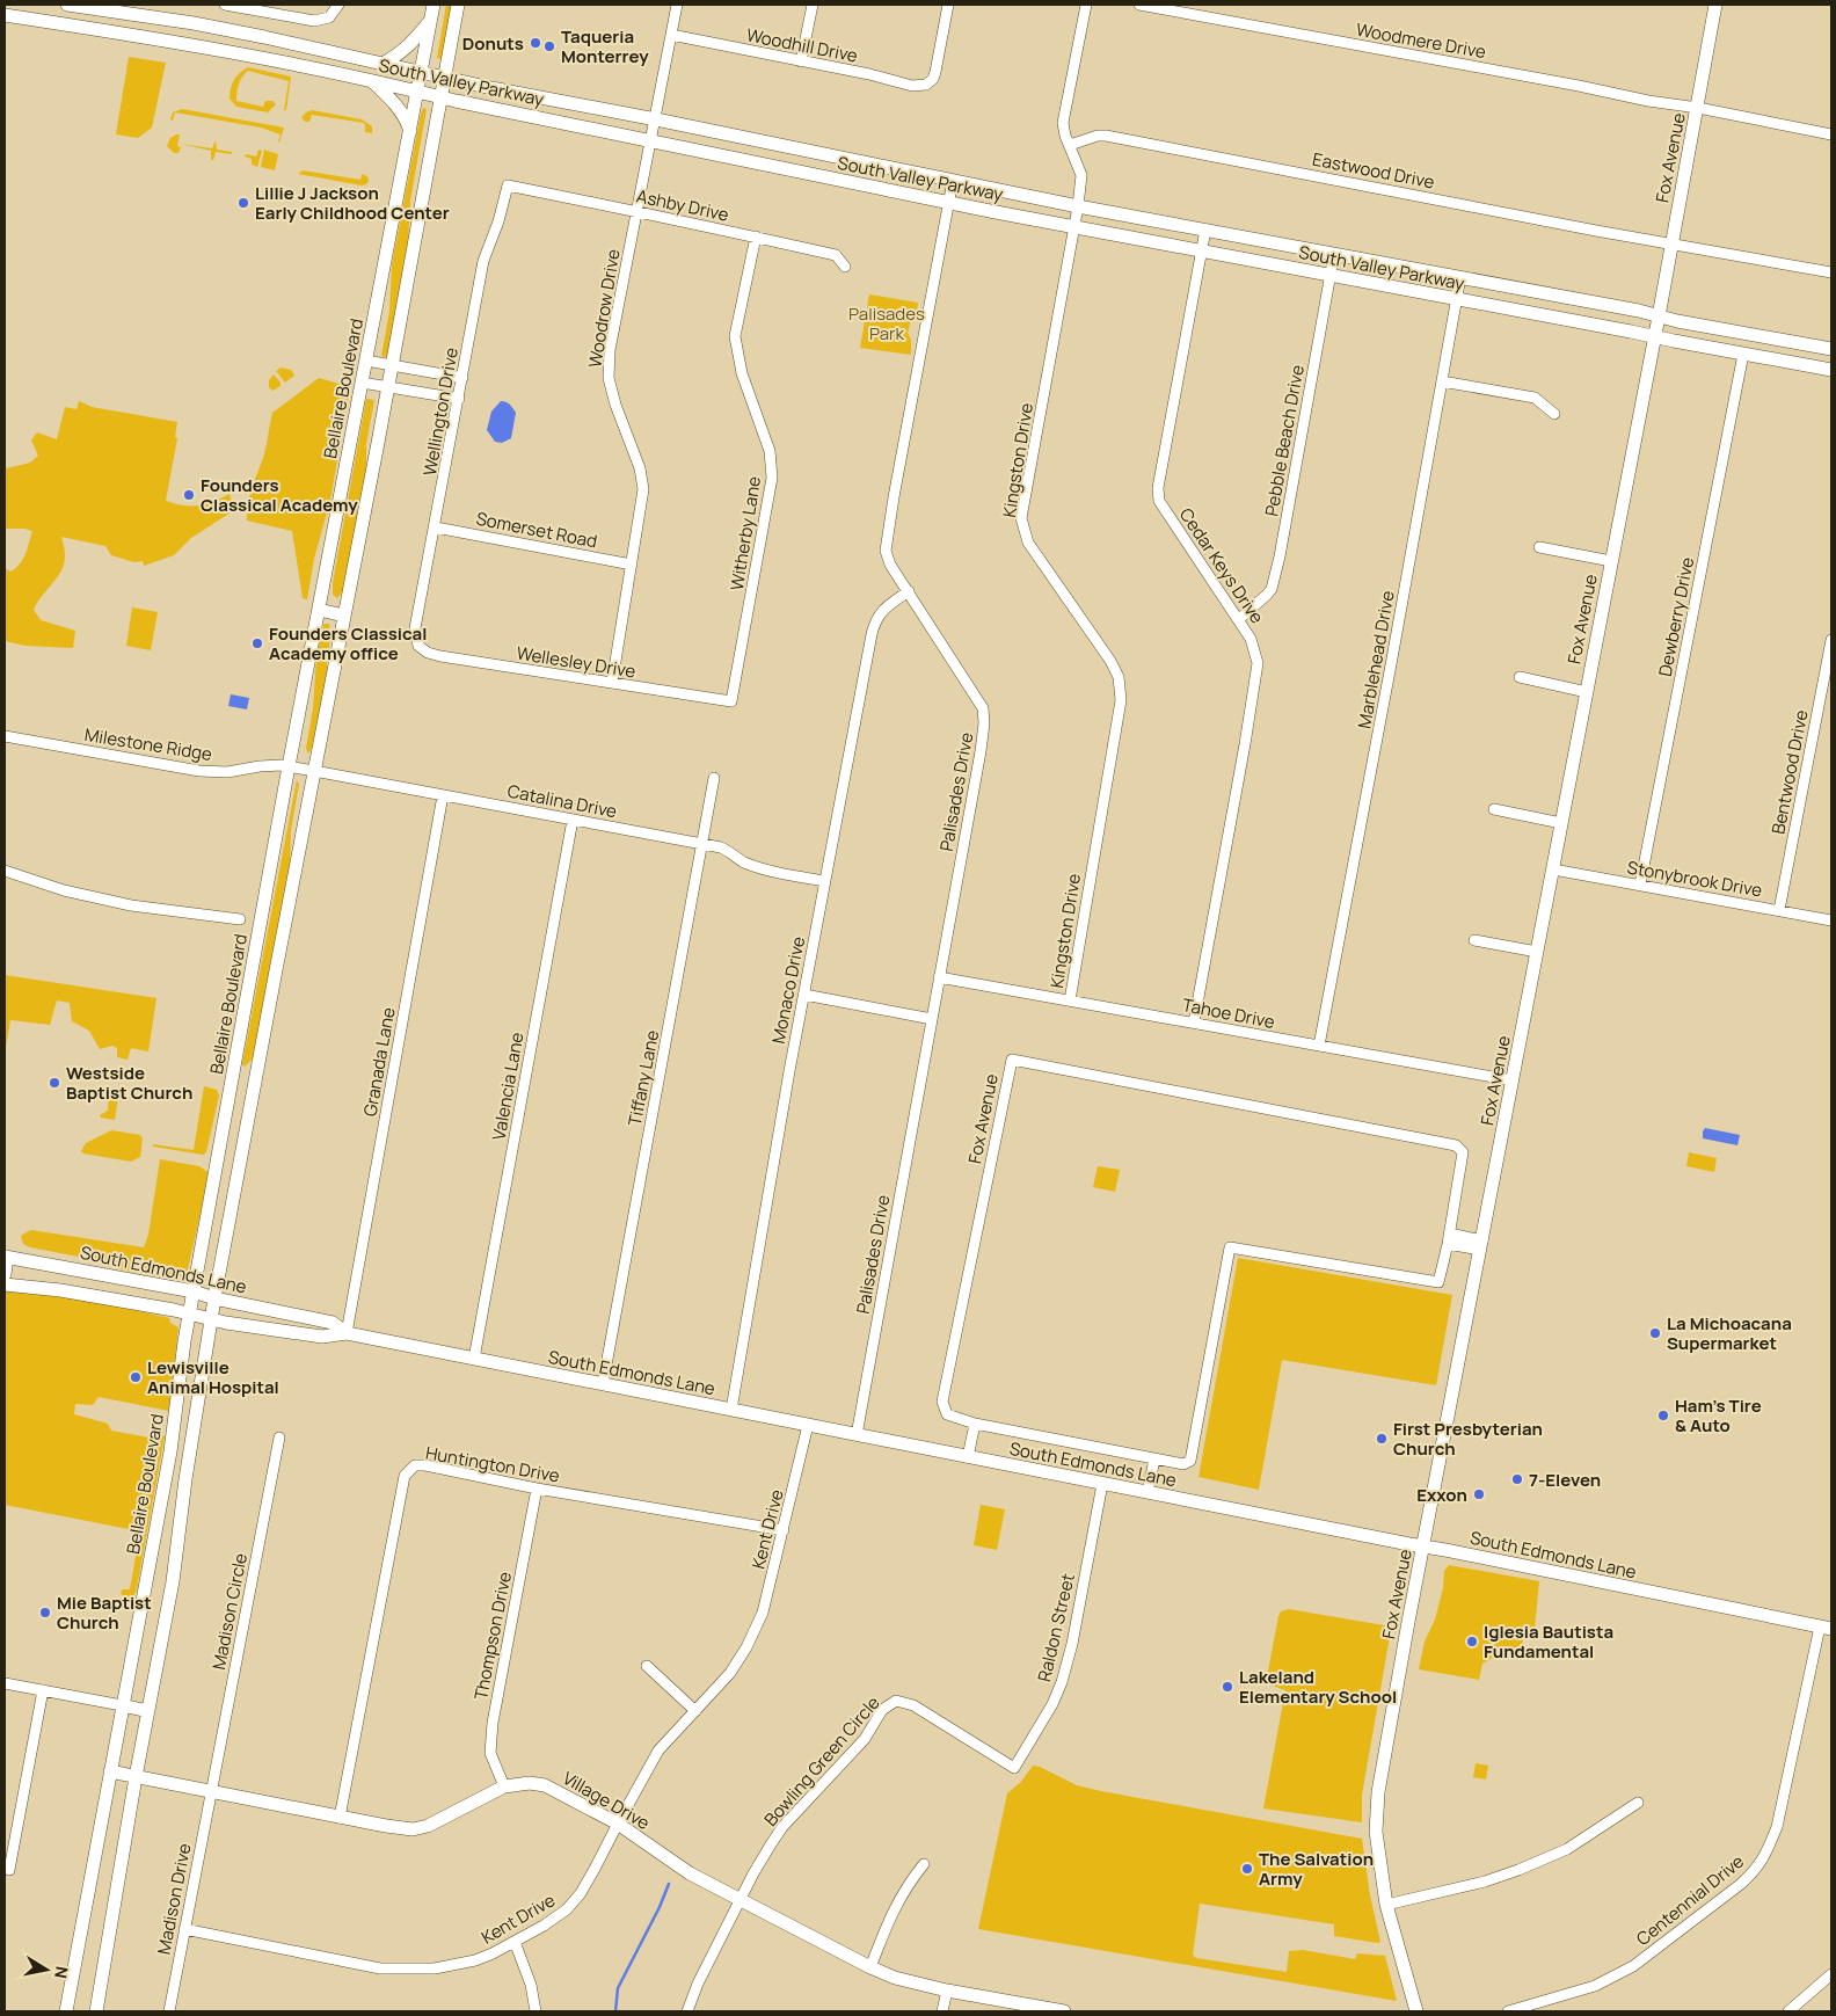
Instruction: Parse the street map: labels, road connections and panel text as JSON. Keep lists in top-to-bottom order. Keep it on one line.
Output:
{"streets":{"main road":["South Valley Parkway","Fox Avenue","Bellaire Boulevard","South Edmonds Lane","Village Drive"],"street":["Woodmere Drive","Woodhill Drive","Eastwood Drive","Ashby Drive","Woodrow Drive","Wellington Drive","Pebble Beach Drive","Kingston Drive","Somerset Road","Witherby Lane","Cedar Keys Drive","Dewberry Drive","Marblehead Drive","Wellesley Drive","Milestone Ridge","Bentwood Drive","Palisades Drive","Catalina Drive","Stonybrook Drive","Monaco Drive","Tahoe Drive","Granada Lane","Tiffany Lane","Valencia Lane","Huntington Drive","Kent Drive","Madison Circle","Raldon Street","Thompson Drive","Bowling Green Circle","Madison Drive","Centennial Drive"]},"crossings":[["Woodmere Drive","Fox Avenue"],["Woodhill Drive","Woodrow Drive"],["South Valley Parkway","Fox Avenue"],["South Valley Parkway","Woodrow Drive"],["South Valley Parkway","Bellaire Boulevard"],["South Valley Parkway","Pebble Beach Drive"],["South Valley Parkway","Kingston Drive"],["South Valley Parkway","Cedar Keys Drive"],["South Valley Parkway","Dewberry Drive"],["South Valley Parkway","Marblehead Drive"],["South Valley Parkway","Palisades Drive"],["Fox Avenue","Eastwood Drive"],["Fox Avenue","Stonybrook Drive"],["Fox Avenue","Tahoe Drive"],["Fox Avenue","South Edmonds Lane"],["Eastwood Drive","Kingston Drive"],["Ashby Drive","Woodrow Drive"],["Ashby Drive","Wellington Drive"],["Ashby Drive","Witherby Lane"],["Woodrow Drive","Somerset Road"],["Woodrow Drive","Wellesley Drive"],["Bellaire Boulevard","Milestone Ridge"],["Bellaire Boulevard","Catalina Drive"],["Bellaire Boulevard","South Edmonds Lane"],["Bellaire Boulevard","Village Drive"],["Wellington Drive","Somerset Road"],["Wellington Drive","Wellesley Drive"],["Pebble Beach Drive","Cedar Keys Drive"],["Kingston Drive","Tahoe Drive"],["Witherby Lane","Wellesley Drive"],["Cedar Keys Drive","Tahoe Drive"],["Dewberry Drive","Stonybrook Drive"],["Marblehead Drive","Tahoe Drive"],["Milestone Ridge","Catalina Drive"],["Bentwood Drive","Stonybrook Drive"],["Palisades Drive","Monaco Drive"],["Palisades Drive","Tahoe Drive"],["Palisades Drive","South Edmonds Lane"],["Catalina Drive","Monaco Drive"],["Catalina Drive","Granada Lane"],["Catalina Drive","Tiffany Lane"],["Catalina Drive","Valencia Lane"],["Monaco Drive","South Edmonds Lane"],["Granada Lane","South Edmonds Lane"],["Tiffany Lane","South Edmonds Lane"],["Valencia Lane","South Edmonds Lane"],["South Edmonds Lane","Kent Drive"],["South Edmonds Lane","Raldon Street"],["South Edmonds Lane","Centennial Drive"],["Huntington Drive","Kent Drive"],["Huntington Drive","Thompson Drive"],["Huntington Drive","Village Drive"],["Kent Drive","Village Drive"],["Kent Drive","Madison Drive"],["Madison Circle","Village Drive"],["Madison Circle","Madison Drive"],["Raldon Street","Bowling Green Circle"],["Thompson Drive","Village Drive"],["Bowling Green Circle","Village Drive"],["Village Drive","Madison Drive"]],"parks":["Palisades Park"],"places":["Donuts","Taqueria Monterrey","Lillie J Jackson Early Childhood Center","Founders Classical Academy","Founders Classical Academy office","Westside Baptist Church","La Michoacana Supermarket","Lewisville Animal Hospital","Ham's Tire & Auto","First Presbyterian Church","7-Eleven","Exxon","Mie Baptist Church","Iglesia Bautista Fundamental","Lakeland Elementary School","The Salvation Army"],"north":"right"}
